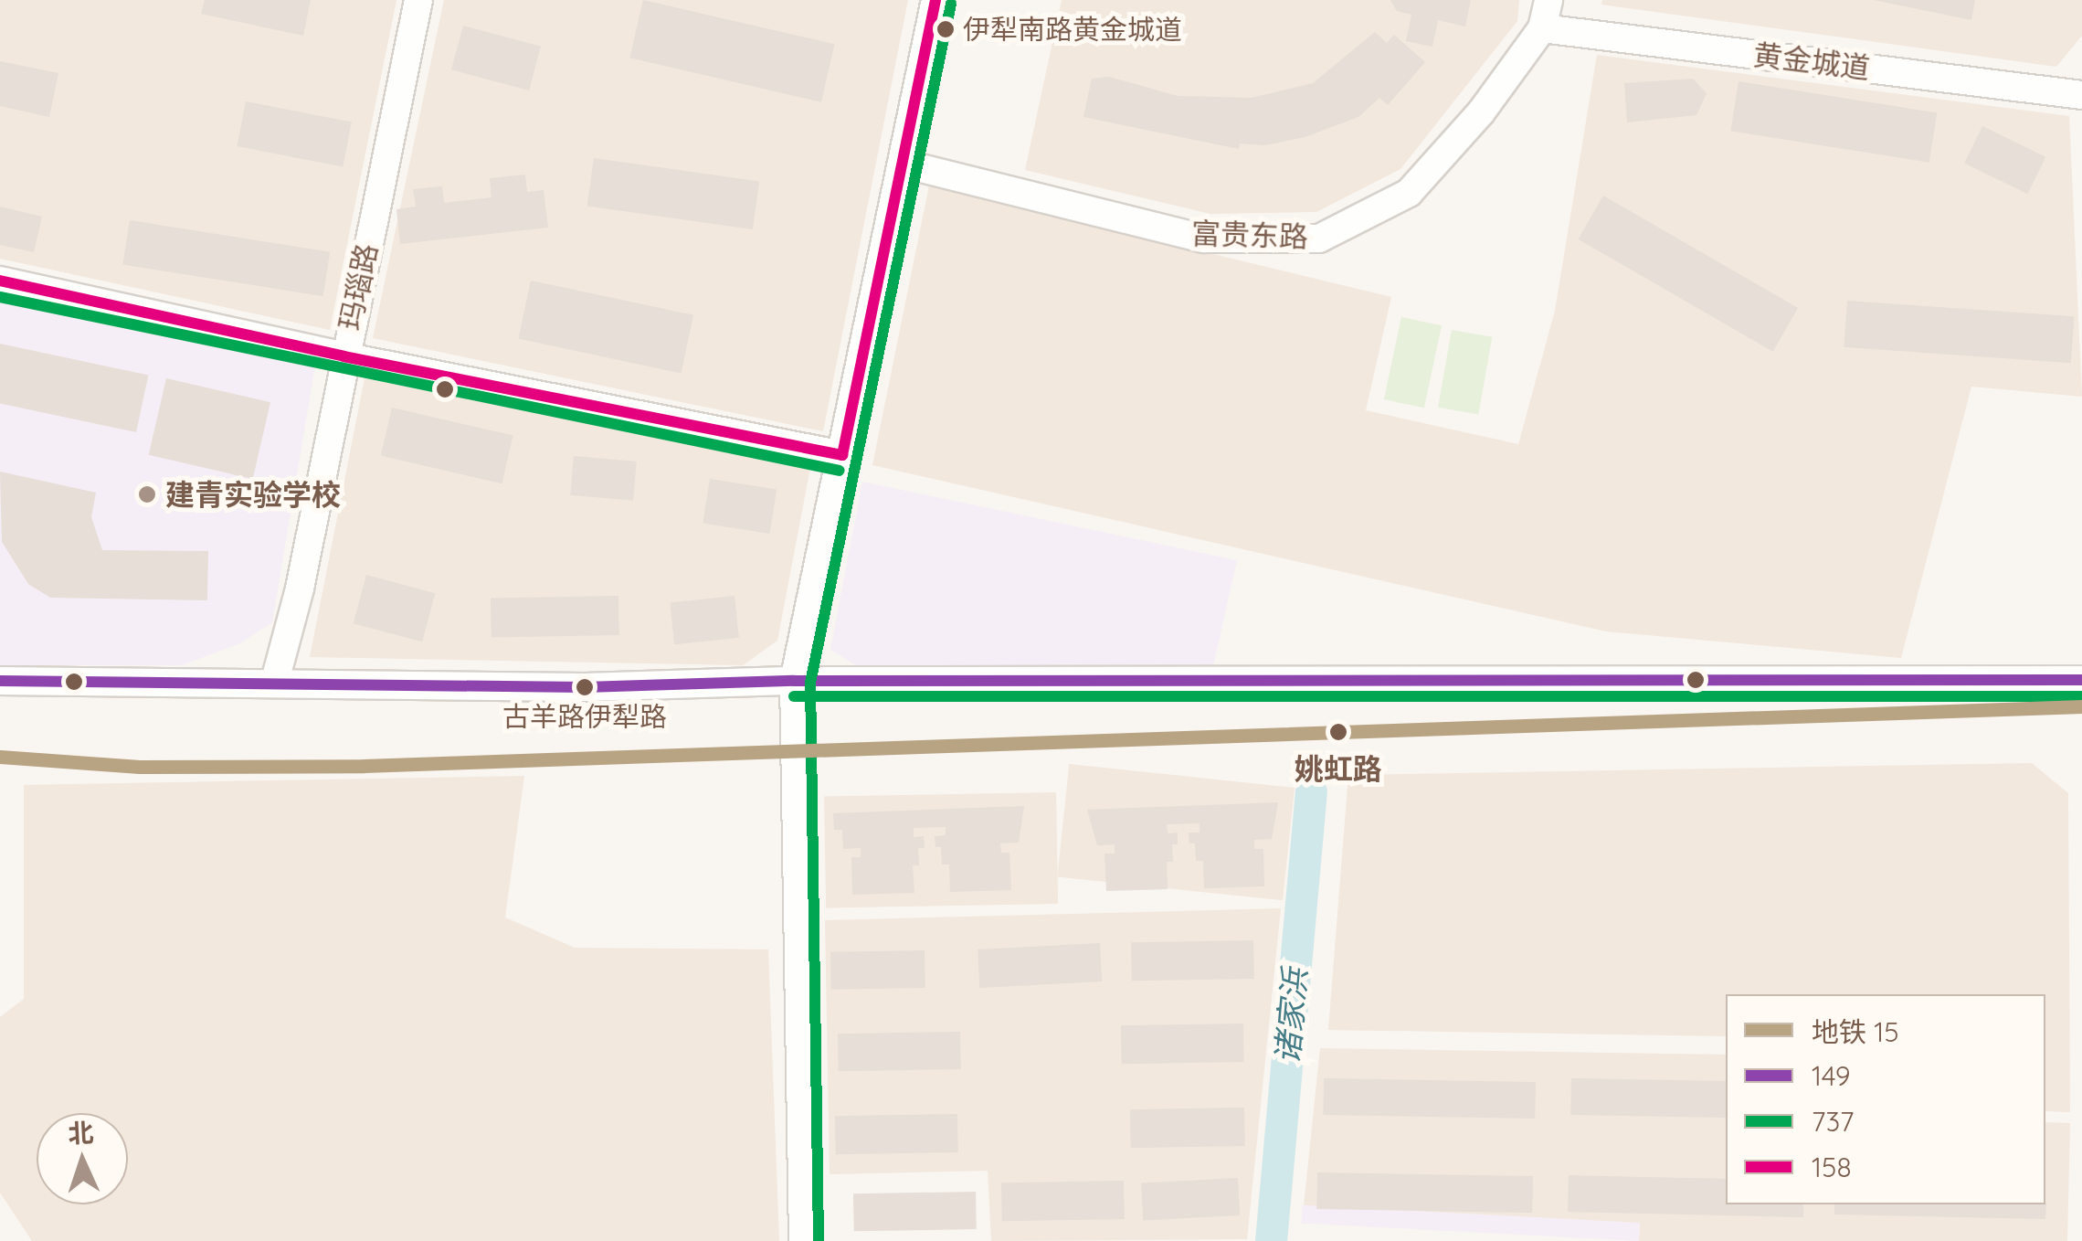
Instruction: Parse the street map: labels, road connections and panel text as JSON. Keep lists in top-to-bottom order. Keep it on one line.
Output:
{"streets":{"street":["黄金城道","富贵东路","玛瑙路"]},"crossings":[["黄金城道","富贵东路"]],"water":["诸家浜"],"places":["伊犁南路黄金城道","建青实验学校","古羊路伊犁路","姚虹路"],"lines":["transit line 158","transit line 737","transit line 149","metro line 15"],"legend":["地铁 15","149","737","158"],"north":"top"}
